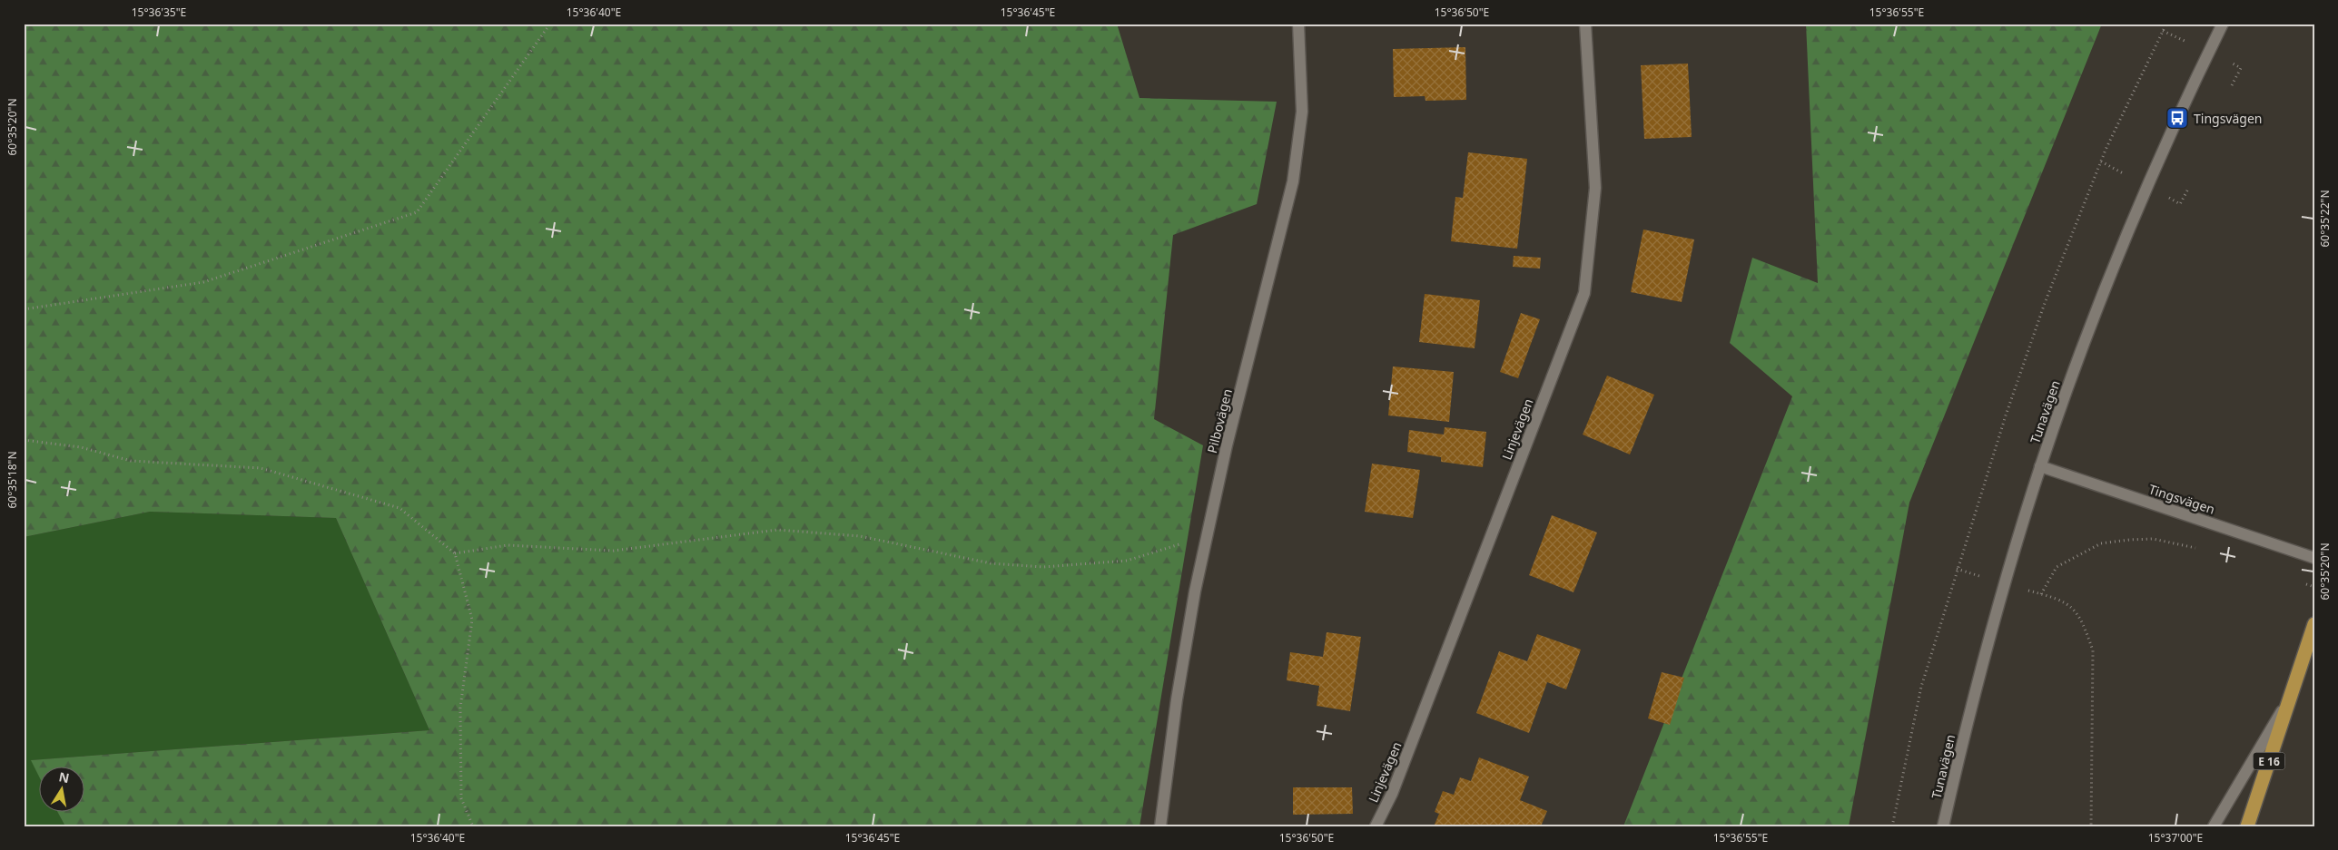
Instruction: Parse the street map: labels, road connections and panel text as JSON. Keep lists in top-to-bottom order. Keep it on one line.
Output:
{"streets":{"highway":["E 16"],"street":["Tunavägen","Pilbovägen","Linjevägen","Tingsvägen"]},"crossings":[["Tunavägen","Tingsvägen"]],"places":{"bus stop":["Tingsvägen"]},"north":"top","coordinates":["15°36'35\"E","15°36'40\"E","15°36'45\"E","15°36'50\"E","15°36'55\"E","60°35'20\"N","60°35'22\"N","60°35'18\"N","15°37'00\"E"]}
